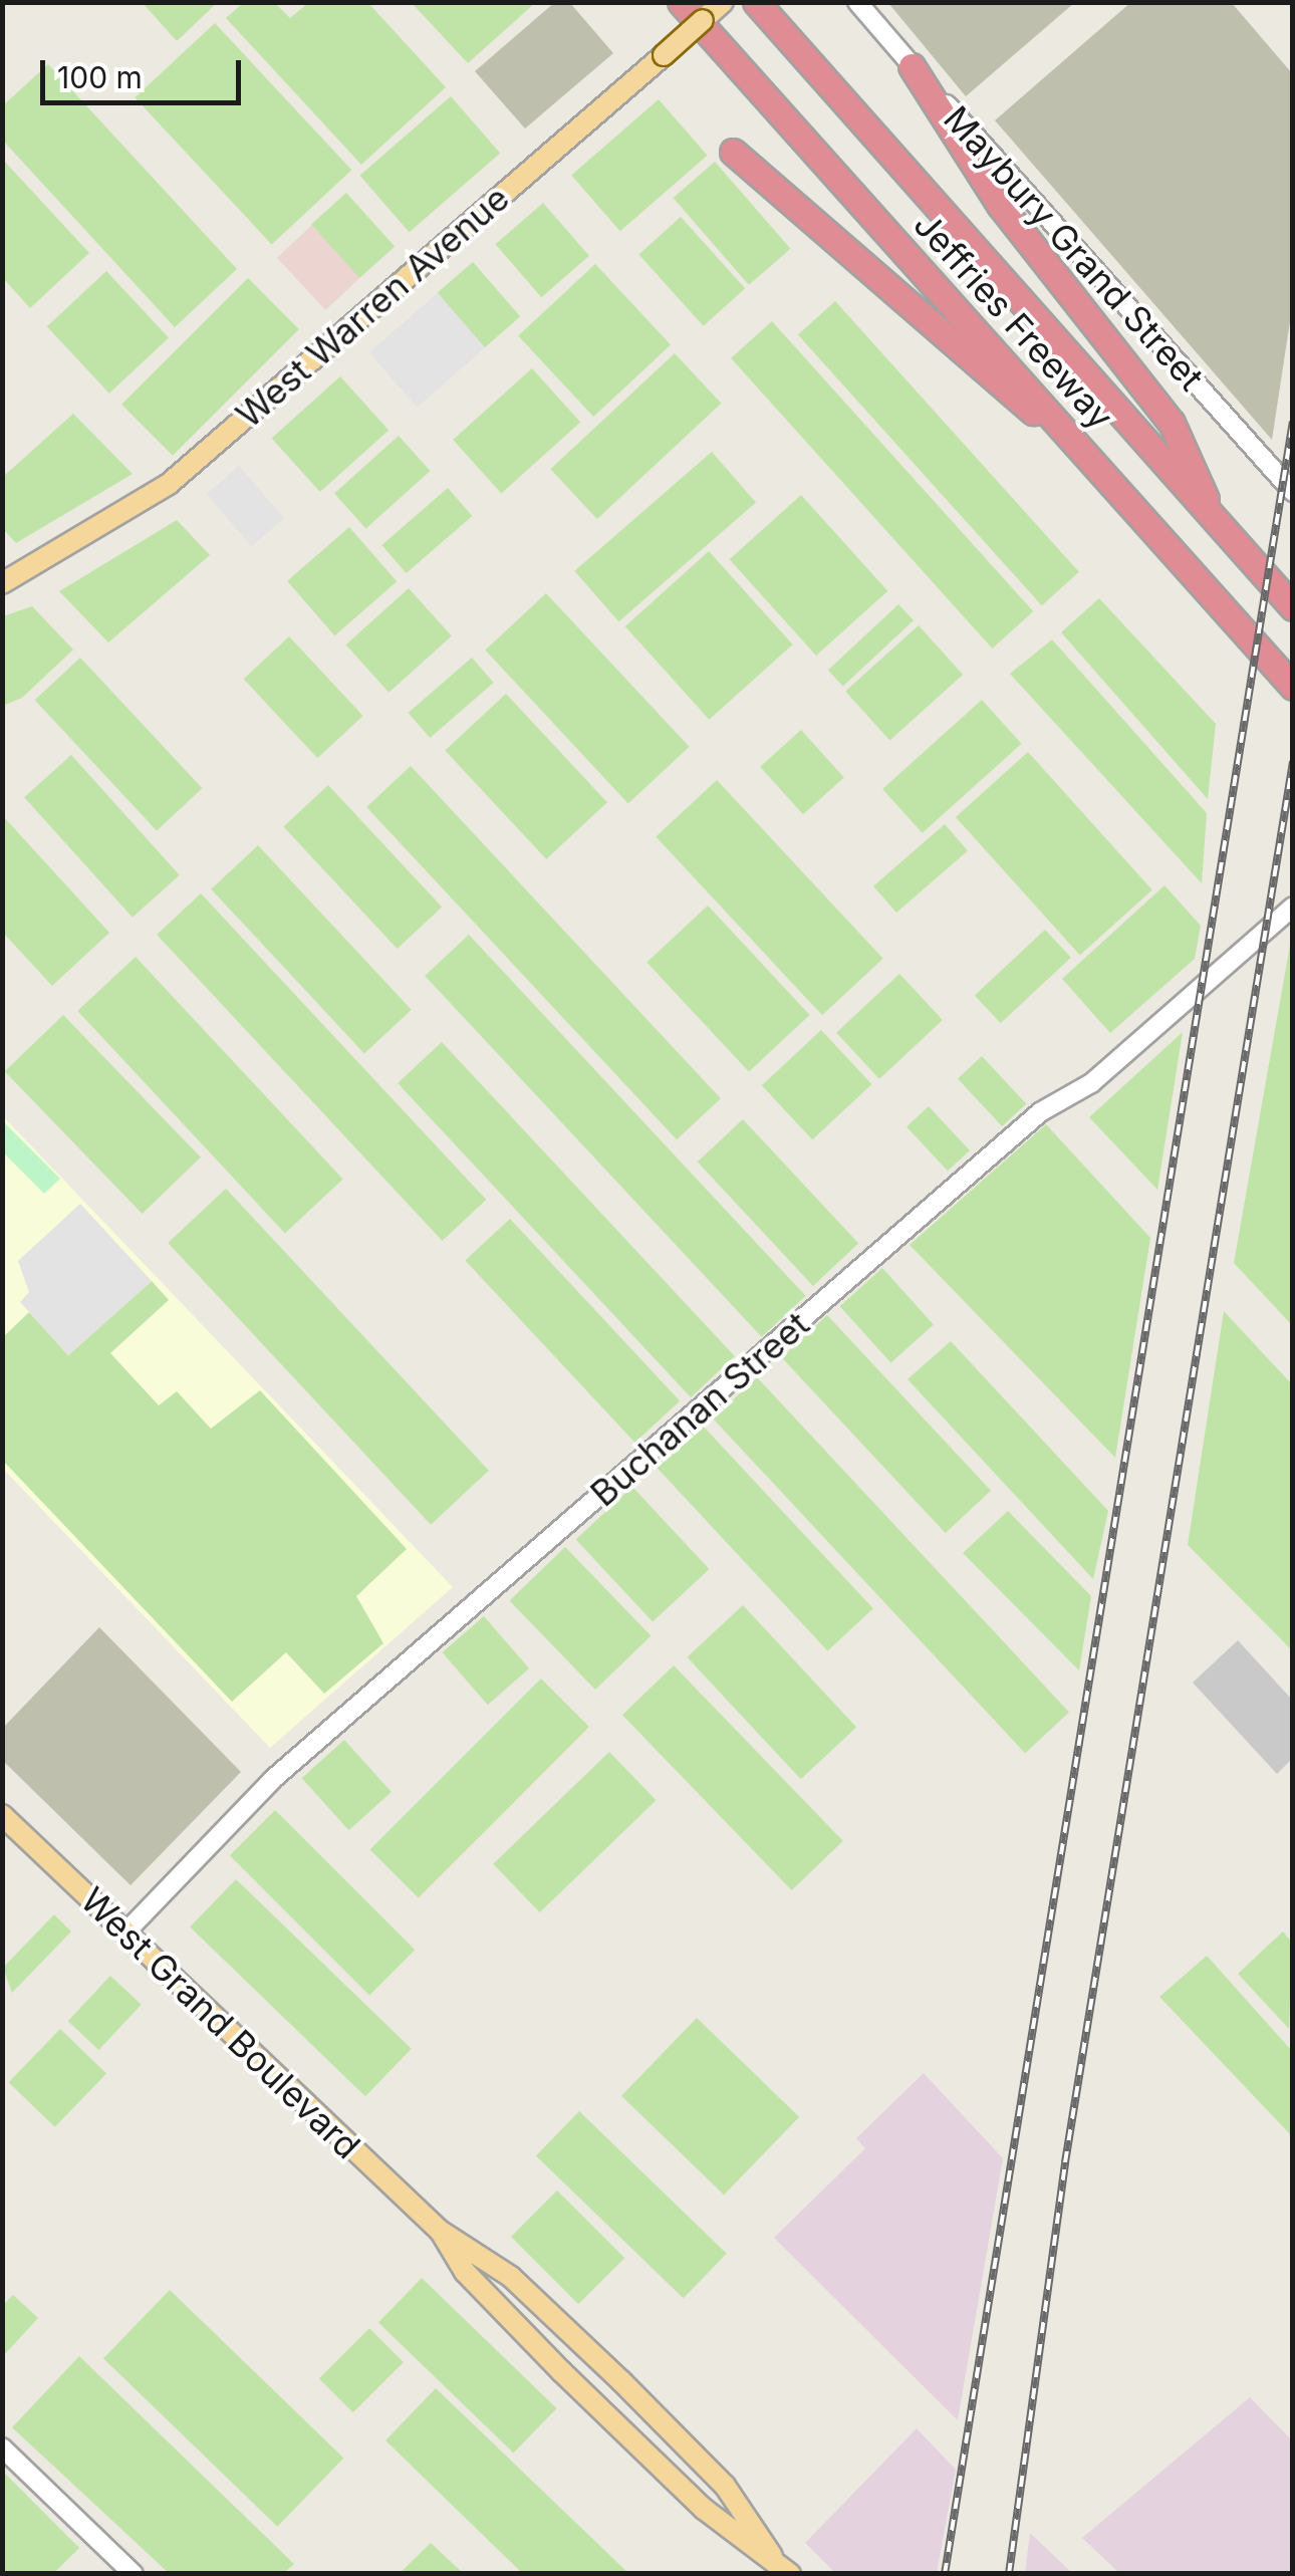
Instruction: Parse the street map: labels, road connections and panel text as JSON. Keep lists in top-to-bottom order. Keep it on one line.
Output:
{"streets":{"highway":["Jeffries Freeway"],"main road":["West Warren Avenue","West Grand Boulevard"],"street":["Maybury Grand Street","Buchanan Street"]},"crossings":[["Buchanan Street","West Grand Boulevard"]],"scale_bar":"100 m"}
